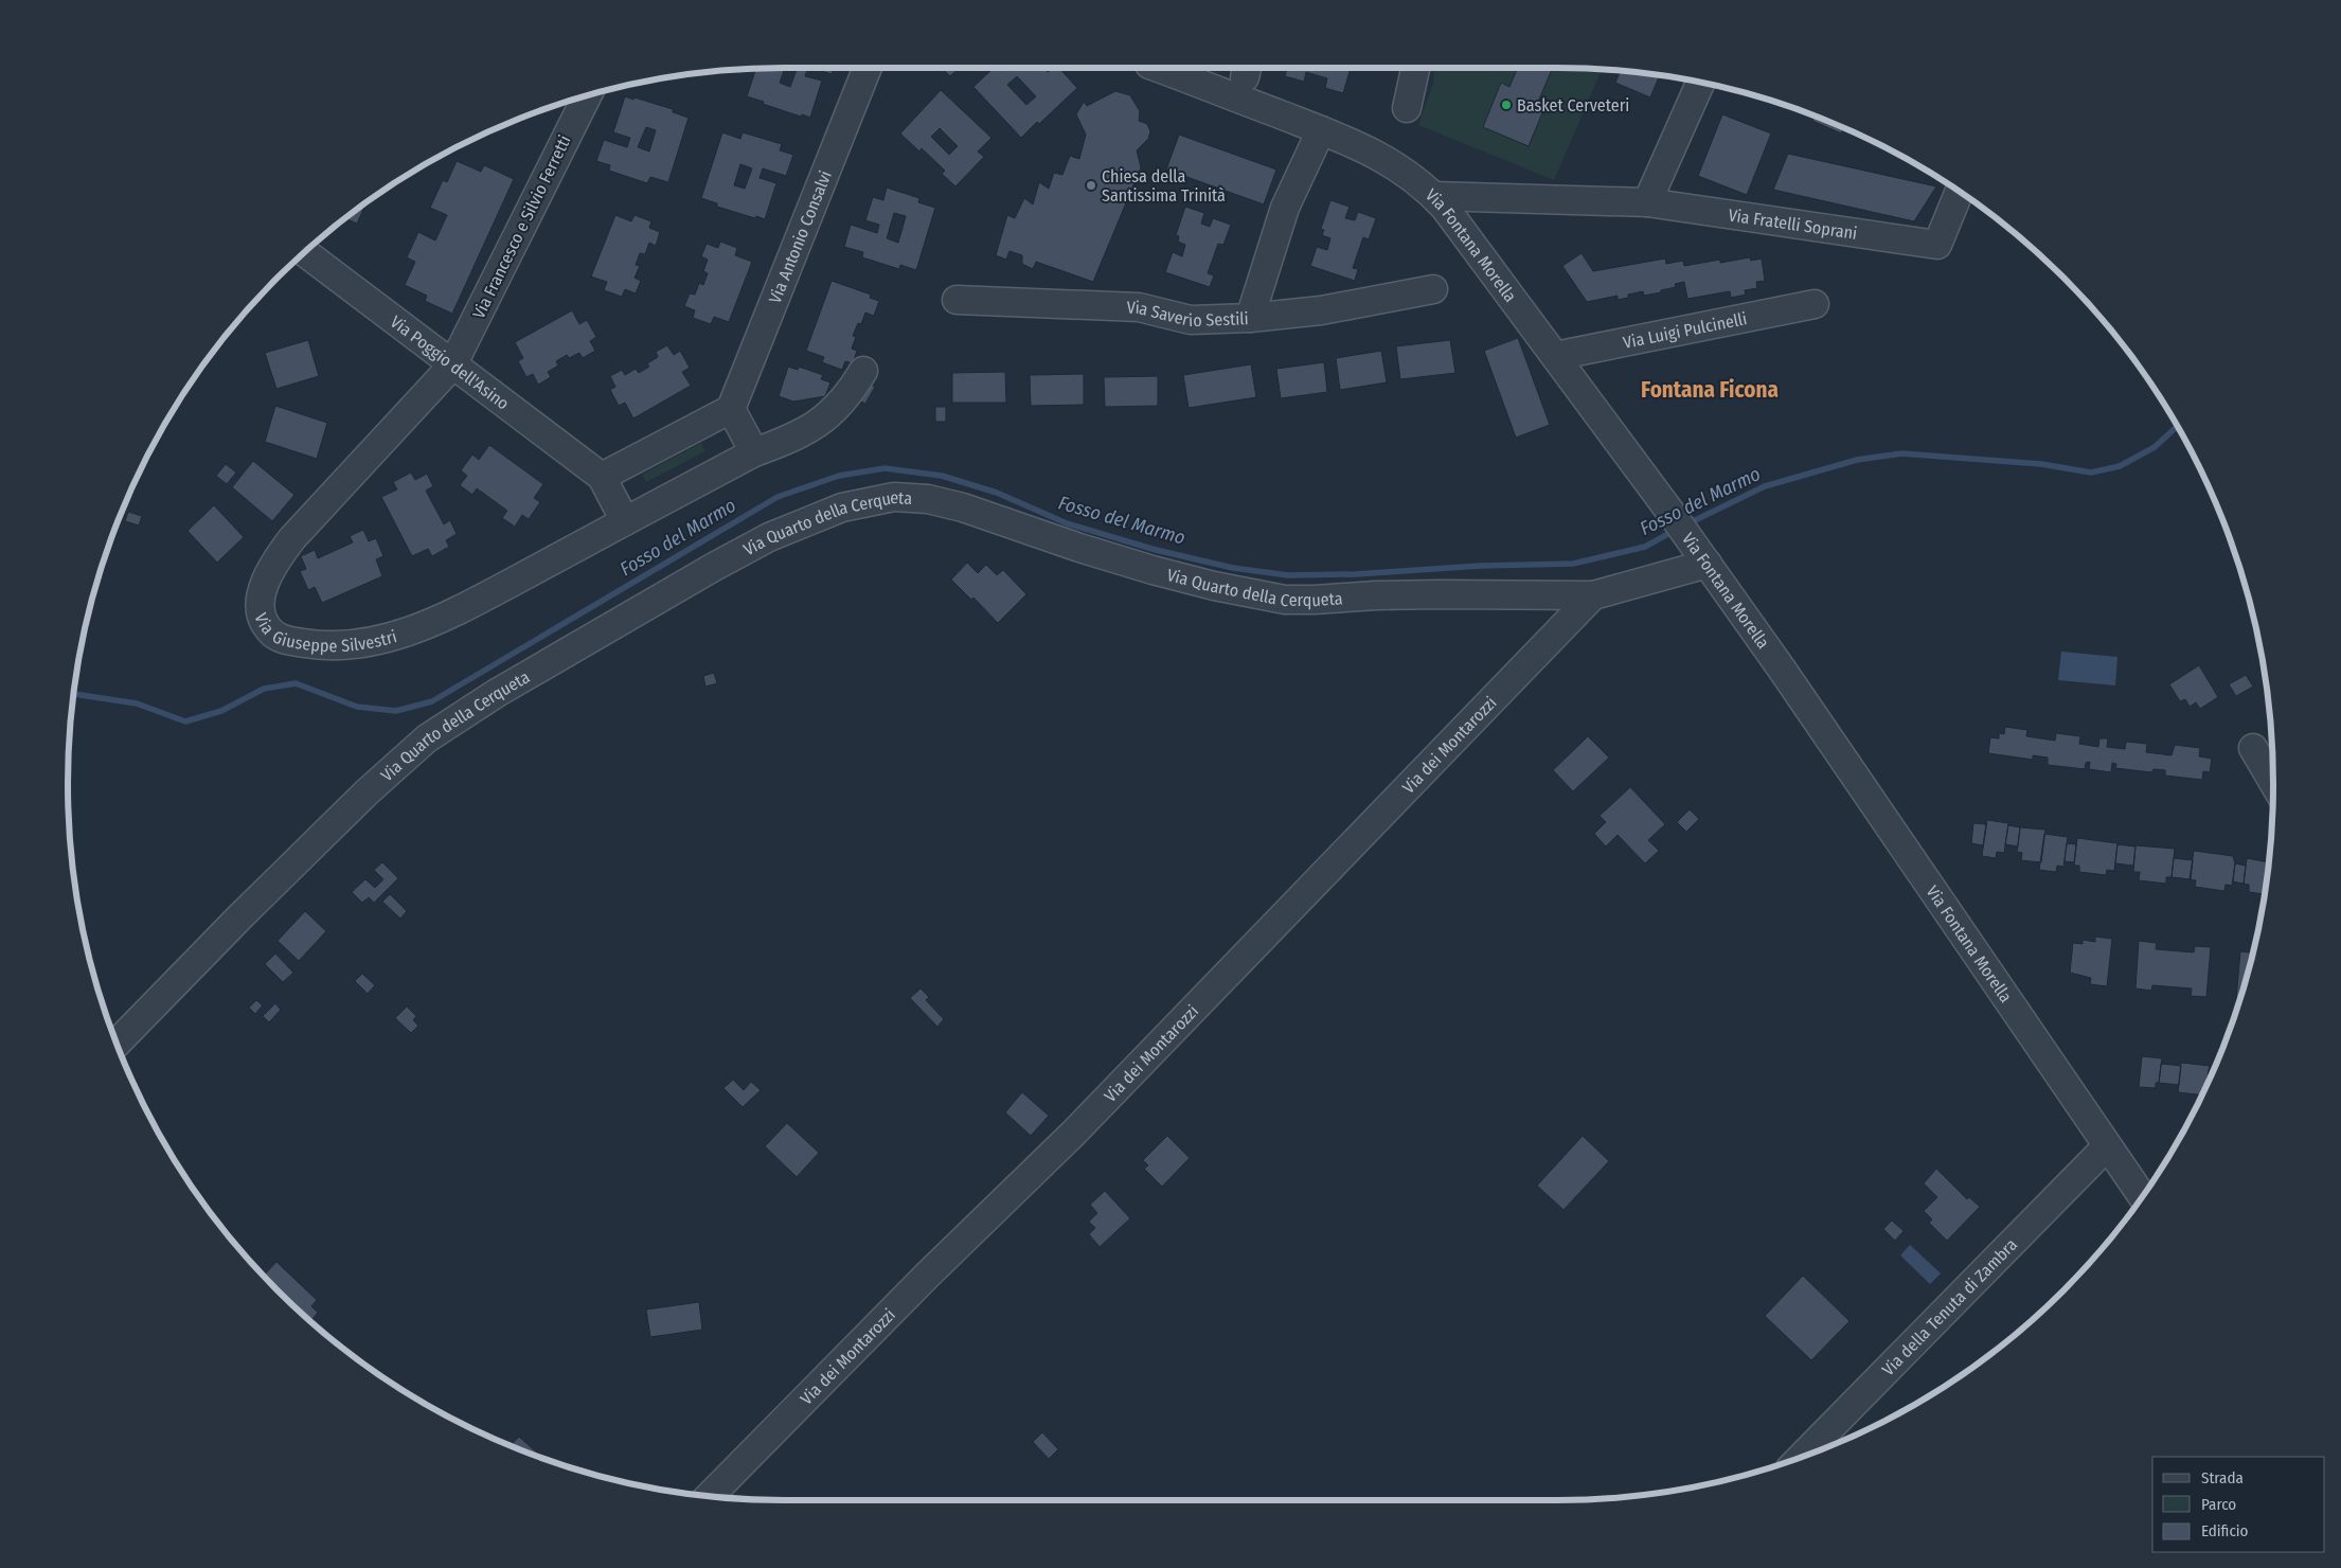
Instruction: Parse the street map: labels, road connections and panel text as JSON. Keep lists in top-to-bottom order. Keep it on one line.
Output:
{"streets":{"street":["Via Fratelli Soprani","Via Francesco e Silvio Ferretti","Via Antonio Consalvi","Via Fontana Morella","Via Saverio Sestili","Via Luigi Pulcinelli","Via Poggio dell'Asino","Via Quarto della Cerqueta","Via Giuseppe Silvestri","Via dei Montarozzi","Via della Tenuta di Zambra"]},"crossings":[["Via Fratelli Soprani","Via Fontana Morella"],["Via Francesco e Silvio Ferretti","Via Poggio dell'Asino"],["Via Francesco e Silvio Ferretti","Via Giuseppe Silvestri"],["Via Fontana Morella","Via Saverio Sestili"],["Via Fontana Morella","Via Luigi Pulcinelli"],["Via Fontana Morella","Via Quarto della Cerqueta"],["Via Fontana Morella","Via della Tenuta di Zambra"],["Via Poggio dell'Asino","Via Giuseppe Silvestri"],["Via Quarto della Cerqueta","Via dei Montarozzi"]],"districts":["Fontana Ficona"],"water":["Fosso del Marmo"],"places":["Basket Cerveteri","Chiesa della Santissima Trinità"],"legend":["Strada","Parco","Edificio"]}
